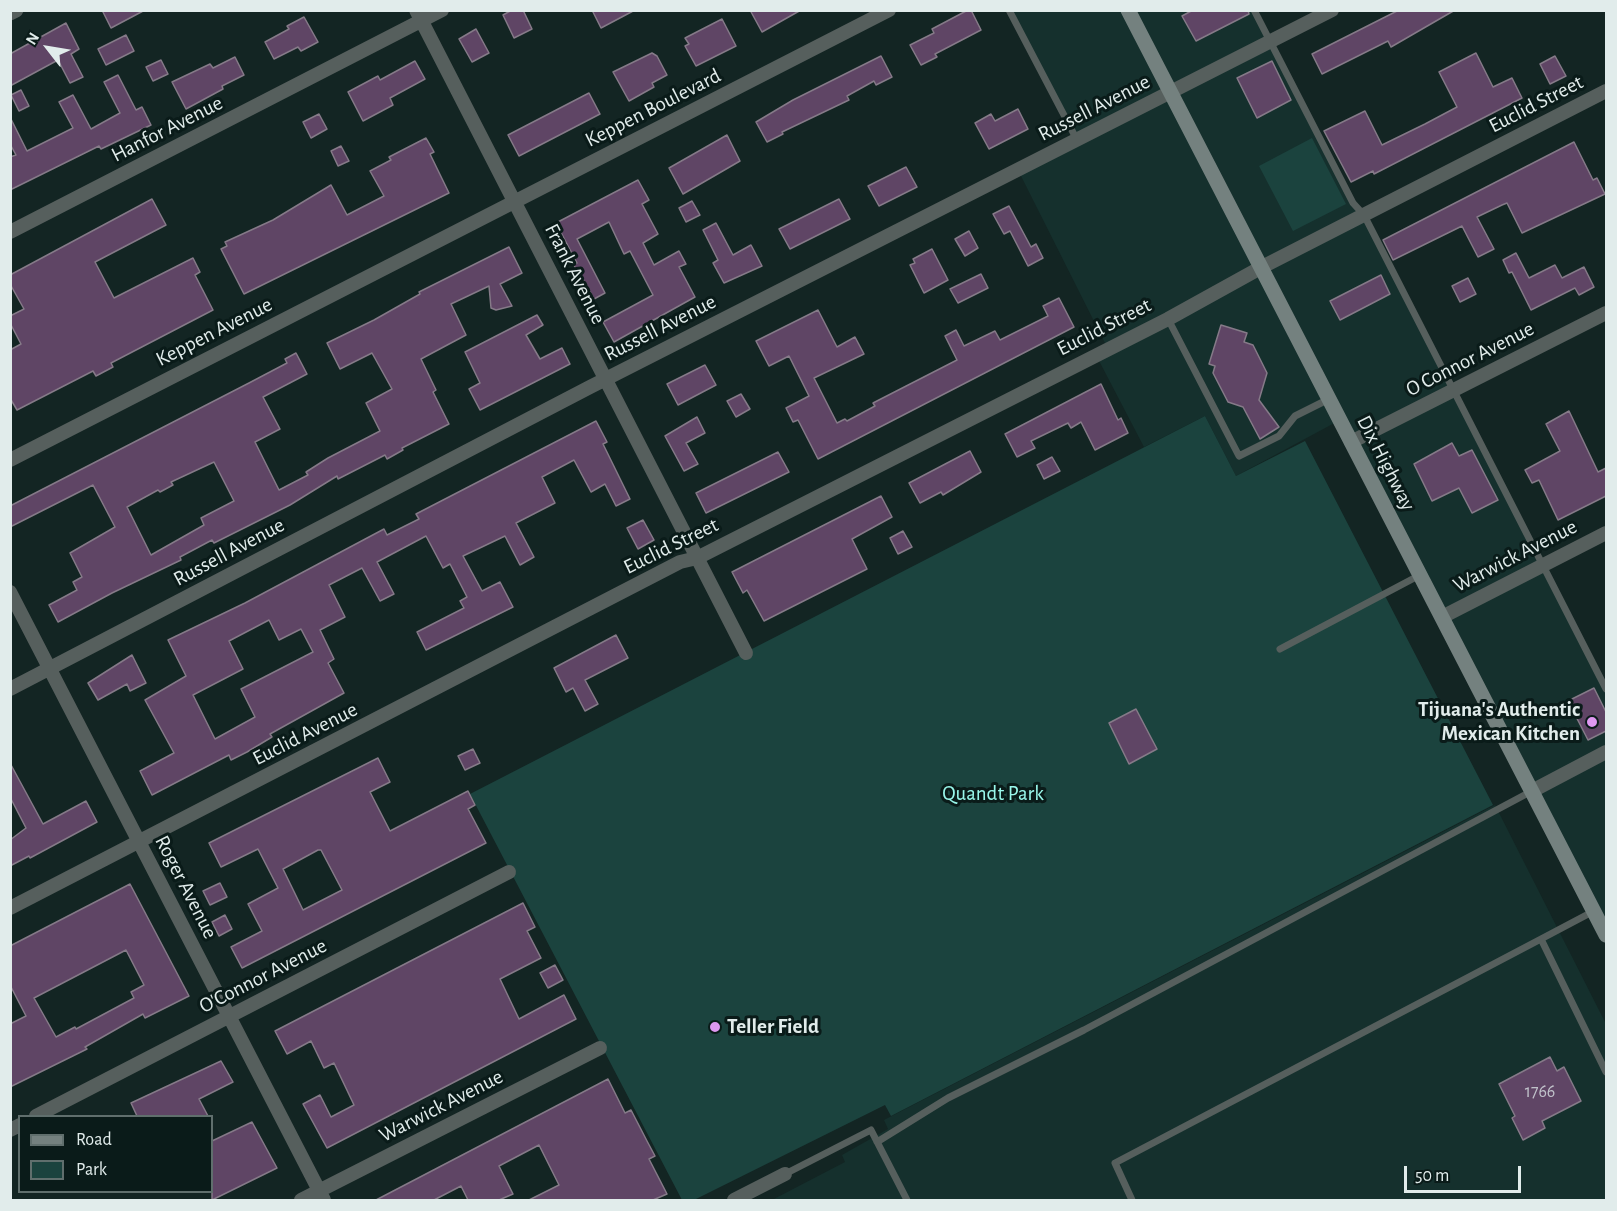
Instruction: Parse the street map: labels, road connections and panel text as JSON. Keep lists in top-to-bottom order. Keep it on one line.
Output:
{"streets":{"main road":["Dix Highway"],"street":["Euclid Street","Keppen Boulevard","Russell Avenue","Hanfor Avenue","Frank Avenue","Keppen Avenue","O Connor Avenue","Warwick Avenue","Euclid Avenue","Roger Avenue","O'Connor Avenue"]},"crossings":[["Euclid Street","Frank Avenue"],["Euclid Street","Dix Highway"],["Euclid Street","Euclid Avenue"],["Keppen Boulevard","Frank Avenue"],["Keppen Boulevard","Keppen Avenue"],["Russell Avenue","Frank Avenue"],["Russell Avenue","Dix Highway"],["Russell Avenue","Roger Avenue"],["Hanfor Avenue","Frank Avenue"],["O Connor Avenue","Dix Highway"],["Dix Highway","Warwick Avenue"],["Warwick Avenue","Roger Avenue"],["Euclid Avenue","Roger Avenue"],["Roger Avenue","O'Connor Avenue"]],"parks":["Quandt Park"],"places":["Tijuana's Authentic Mexican Kitchen","Teller Field"],"house_numbers":["1766"],"legend":["Road","Park"],"scale_bar":"50 m","north":"top left"}
